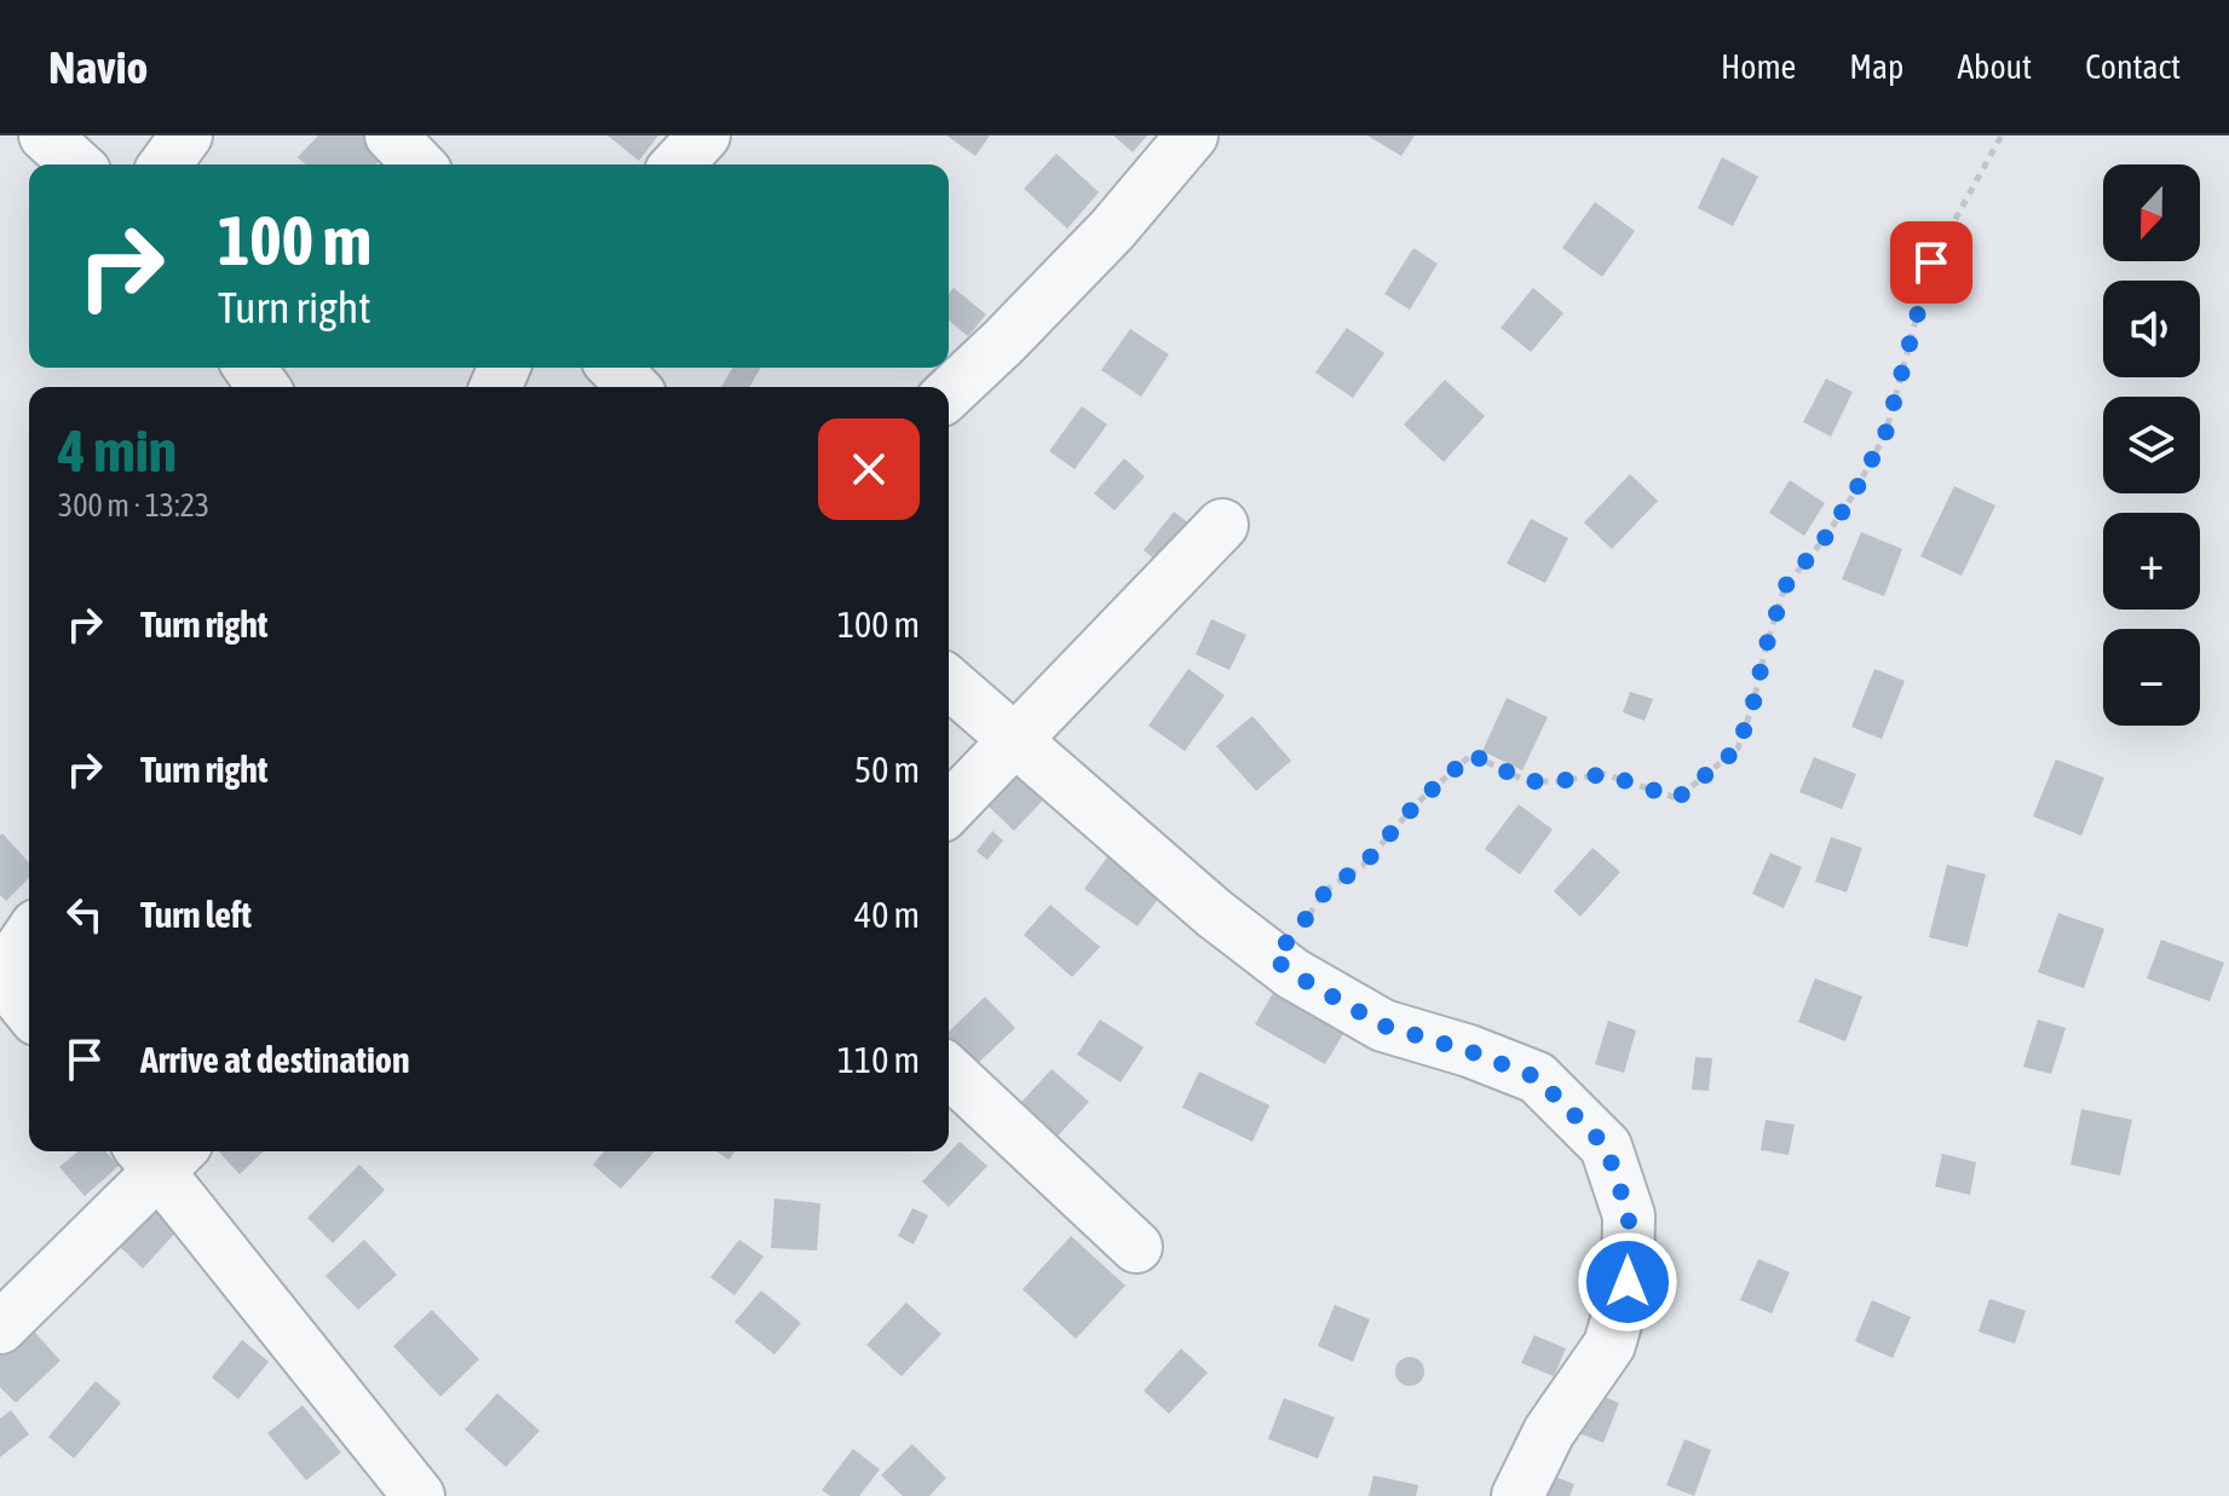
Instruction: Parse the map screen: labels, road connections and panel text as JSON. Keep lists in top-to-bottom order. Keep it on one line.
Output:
{"north":"bottom","page":{"header":"Navio","nav":["Home","Map","About","Contact"],"map_buttons":["+","−"],"turn":["100 m","Turn right"],"heading":["4 min","300 m · 13:23"],"list":[{"name":"Turn right","value":"100 m"},{"name":"Turn right","value":"50 m"},{"name":"Turn left","value":"40 m"},{"name":"Arrive at destination","value":"110 m"}]}}
